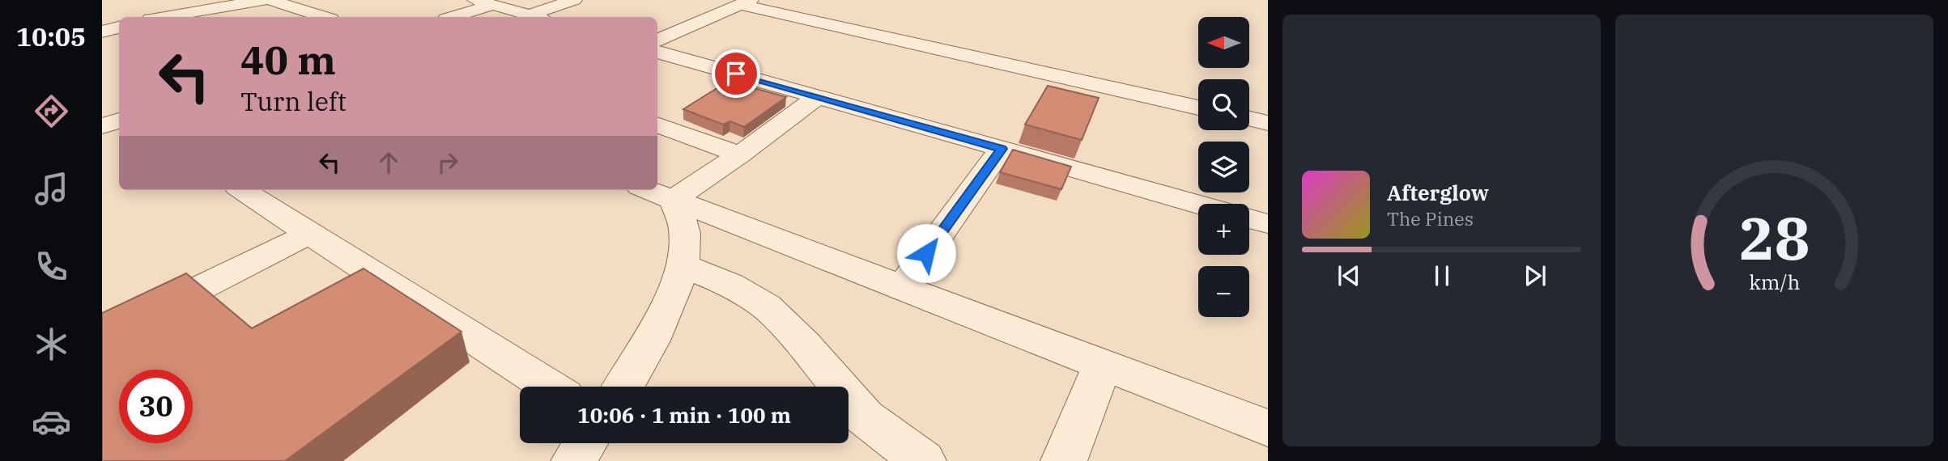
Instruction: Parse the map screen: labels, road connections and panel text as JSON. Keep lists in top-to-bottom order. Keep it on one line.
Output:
{"north":"left","page":{"tabs":"10:05","map_buttons":["+","−"],"turn":["40 m","Turn left"],"song":["Afterglow","The Pines"],"limit":"30","trip":"10:06 · 1 min · 100 m","gauge":["28","km/h"]}}
